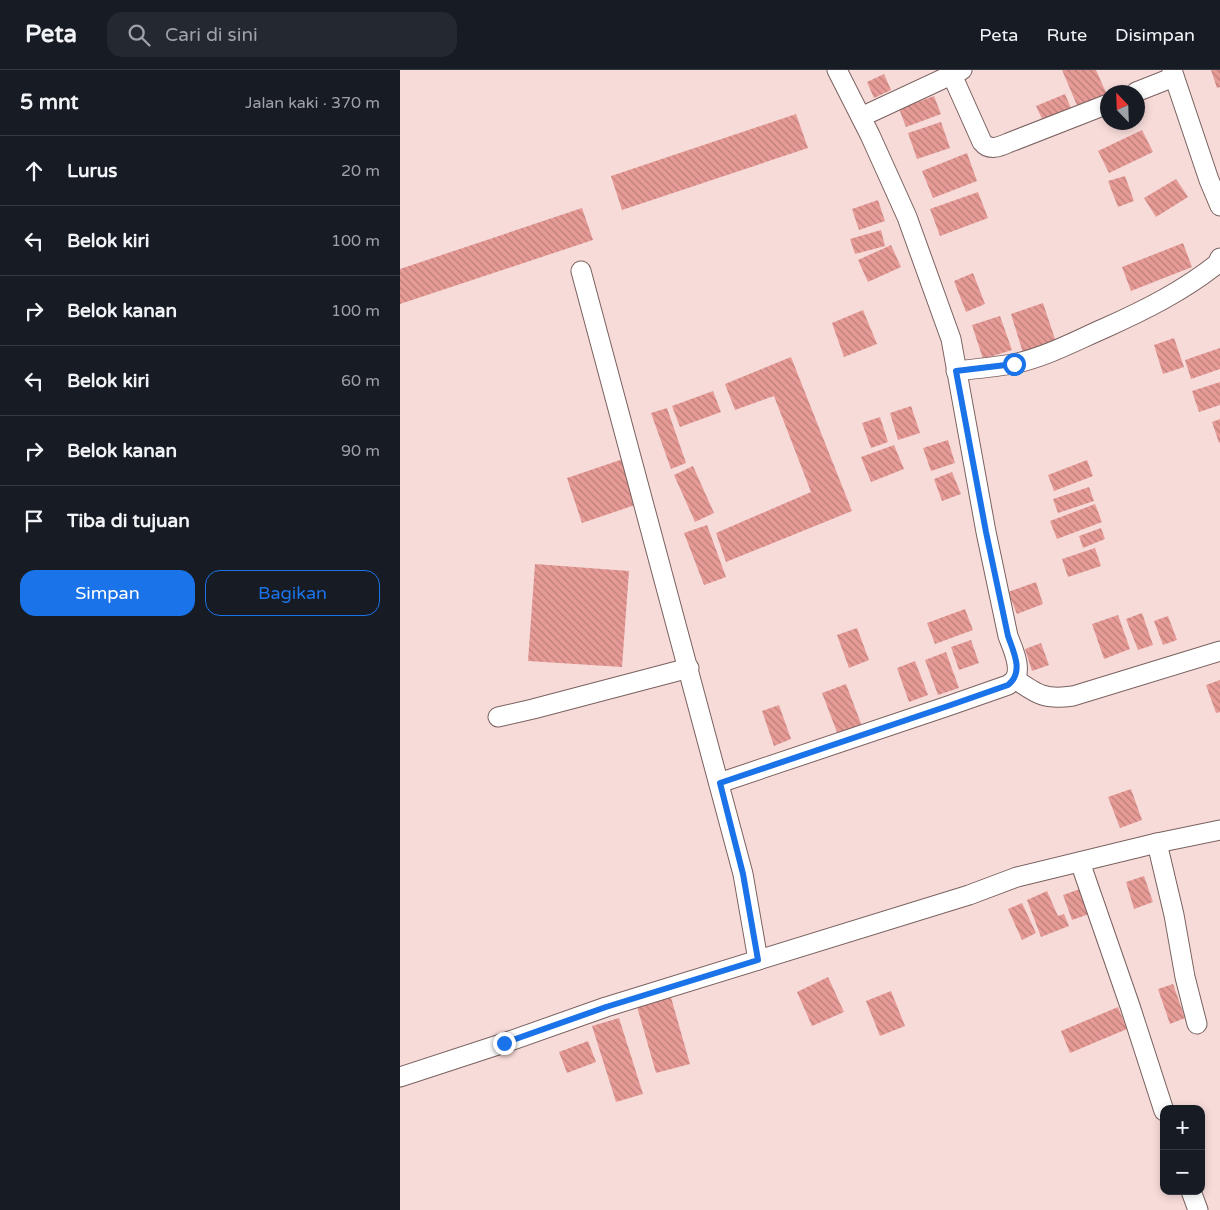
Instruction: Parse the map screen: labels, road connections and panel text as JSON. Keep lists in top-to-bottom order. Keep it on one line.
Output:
{"north":"top left","page":{"header":"Peta","search":"Cari di sini","nav":["Peta","Rute","Disimpan"],"heading":["5 mnt","Jalan kaki · 370 m"],"list":[["Lurus","20 m"],["Belok kiri","100 m"],["Belok kanan","100 m"],["Belok kiri","60 m"],["Belok kanan","90 m"],"Tiba di tujuan"],"buttons":["Simpan","Bagikan"],"map_buttons":["+","−"]}}
